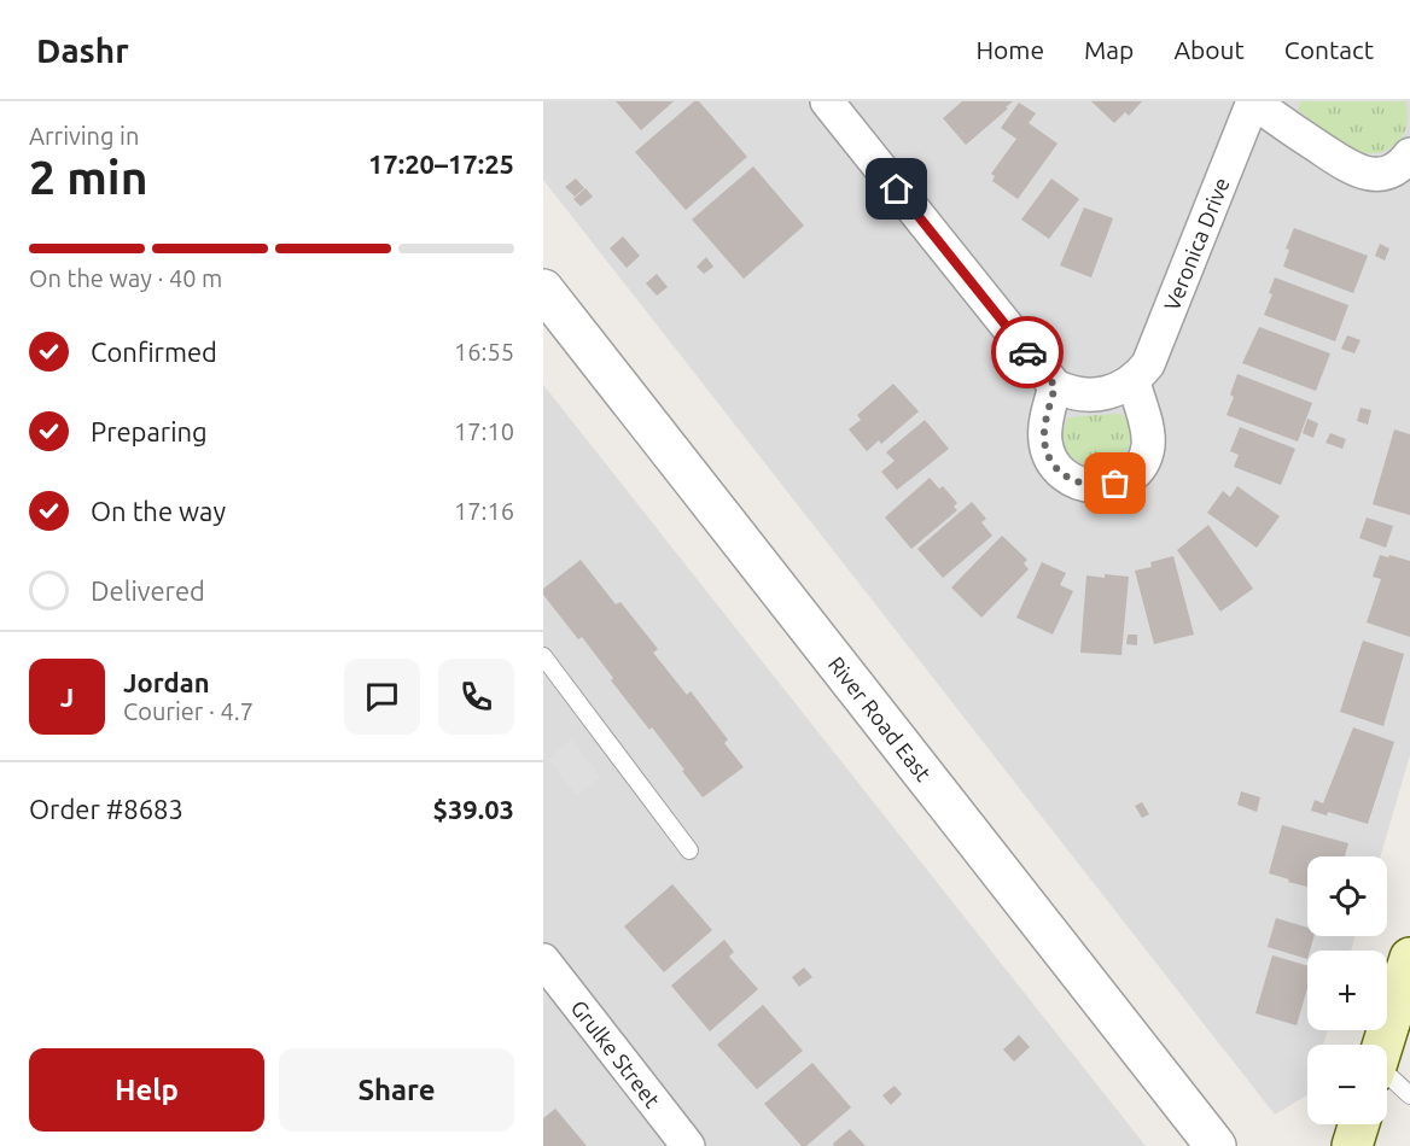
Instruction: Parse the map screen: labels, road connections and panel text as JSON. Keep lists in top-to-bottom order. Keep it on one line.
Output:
{"streets":{"street":["Veronica Drive","River Road East","Grulke Street"]},"page":{"header":"Dashr","nav":["Home","Map","About","Contact"],"heading":["2 min","Arriving in","17:20–17:25"],"panel":["Jordan","Courier · 4.7","Order #8683","$39.03"],"bar":"On the way · 40 m","list":[["Confirmed","16:55"],["Preparing","17:10"],["On the way","17:16"],"Delivered"],"round":"J","map_buttons":["+","−"],"buttons":["Help","Share"]}}
